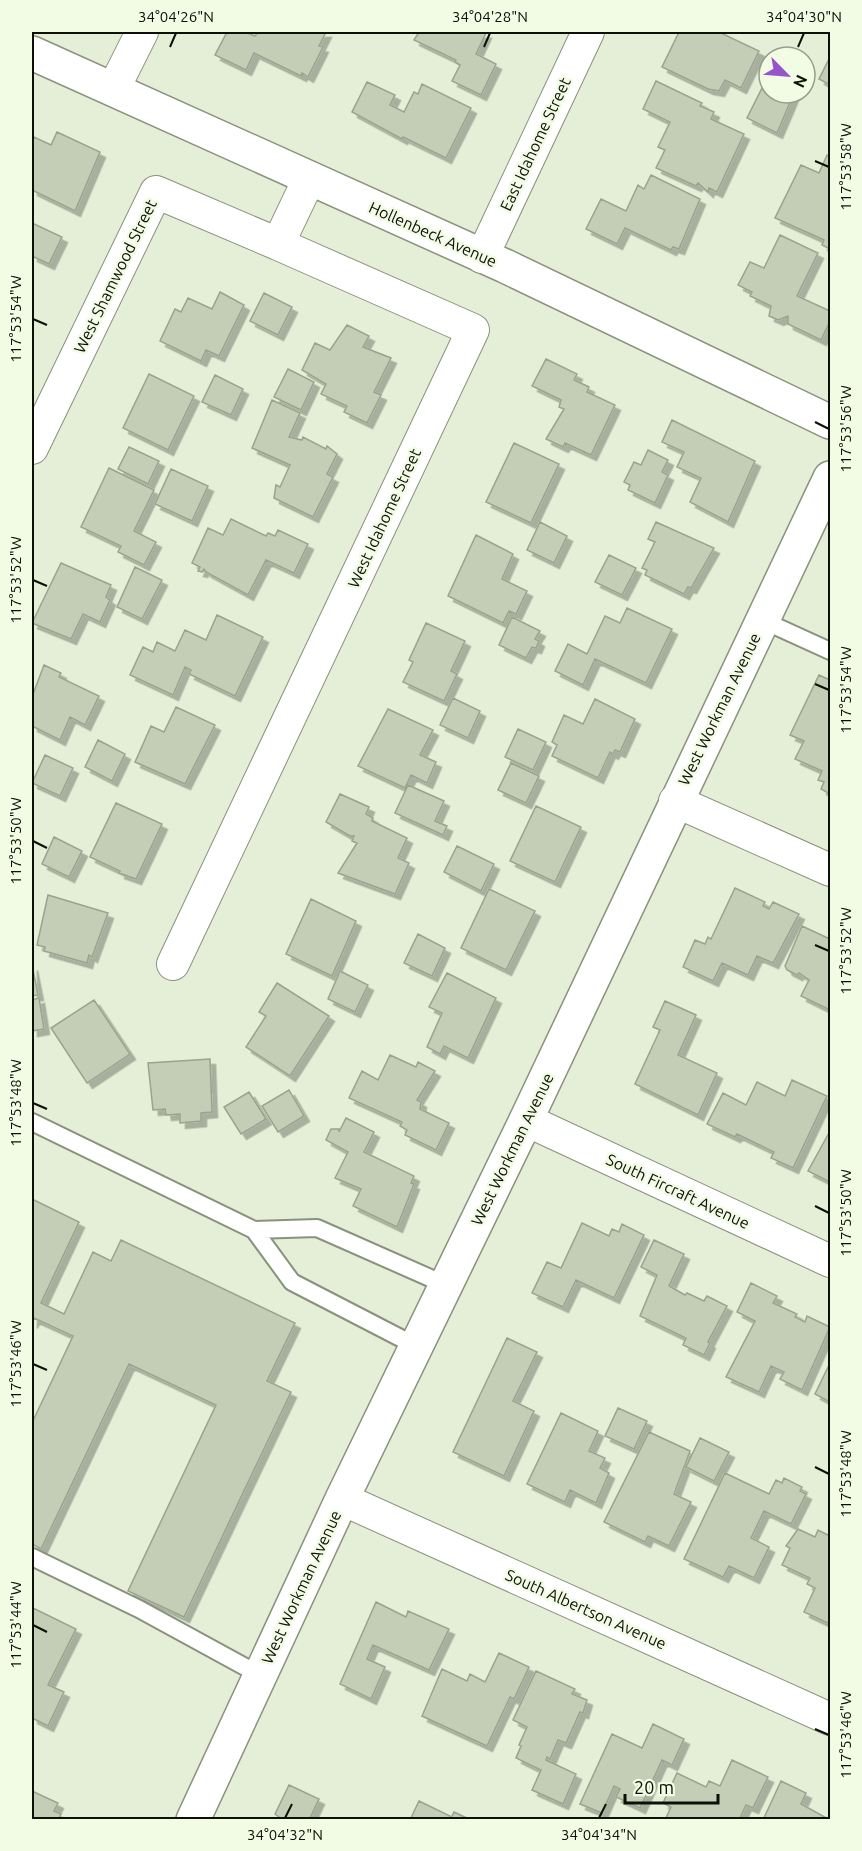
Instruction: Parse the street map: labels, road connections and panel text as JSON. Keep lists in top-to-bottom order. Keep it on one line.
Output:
{"streets":{"street":["East Idahome Street","Hollenbeck Avenue","West Shamwood Street","West Idahome Street","West Workman Avenue","South Fircraft Avenue","South Albertson Avenue"]},"crossings":[["East Idahome Street","Hollenbeck Avenue"],["West Shamwood Street","West Idahome Street"],["West Workman Avenue","South Fircraft Avenue"],["West Workman Avenue","South Albertson Avenue"]],"scale_bar":"20 m","north":"bottom right","coordinates":["34°04'26\"N","34°04'28\"N","34°04'30\"N","117°53'58\"W","117°53'54\"W","117°53'56\"W","117°53'52\"W","117°53'50\"W","117°53'48\"W","117°53'46\"W","117°53'44\"W","34°04'32\"N","34°04'34\"N"]}
